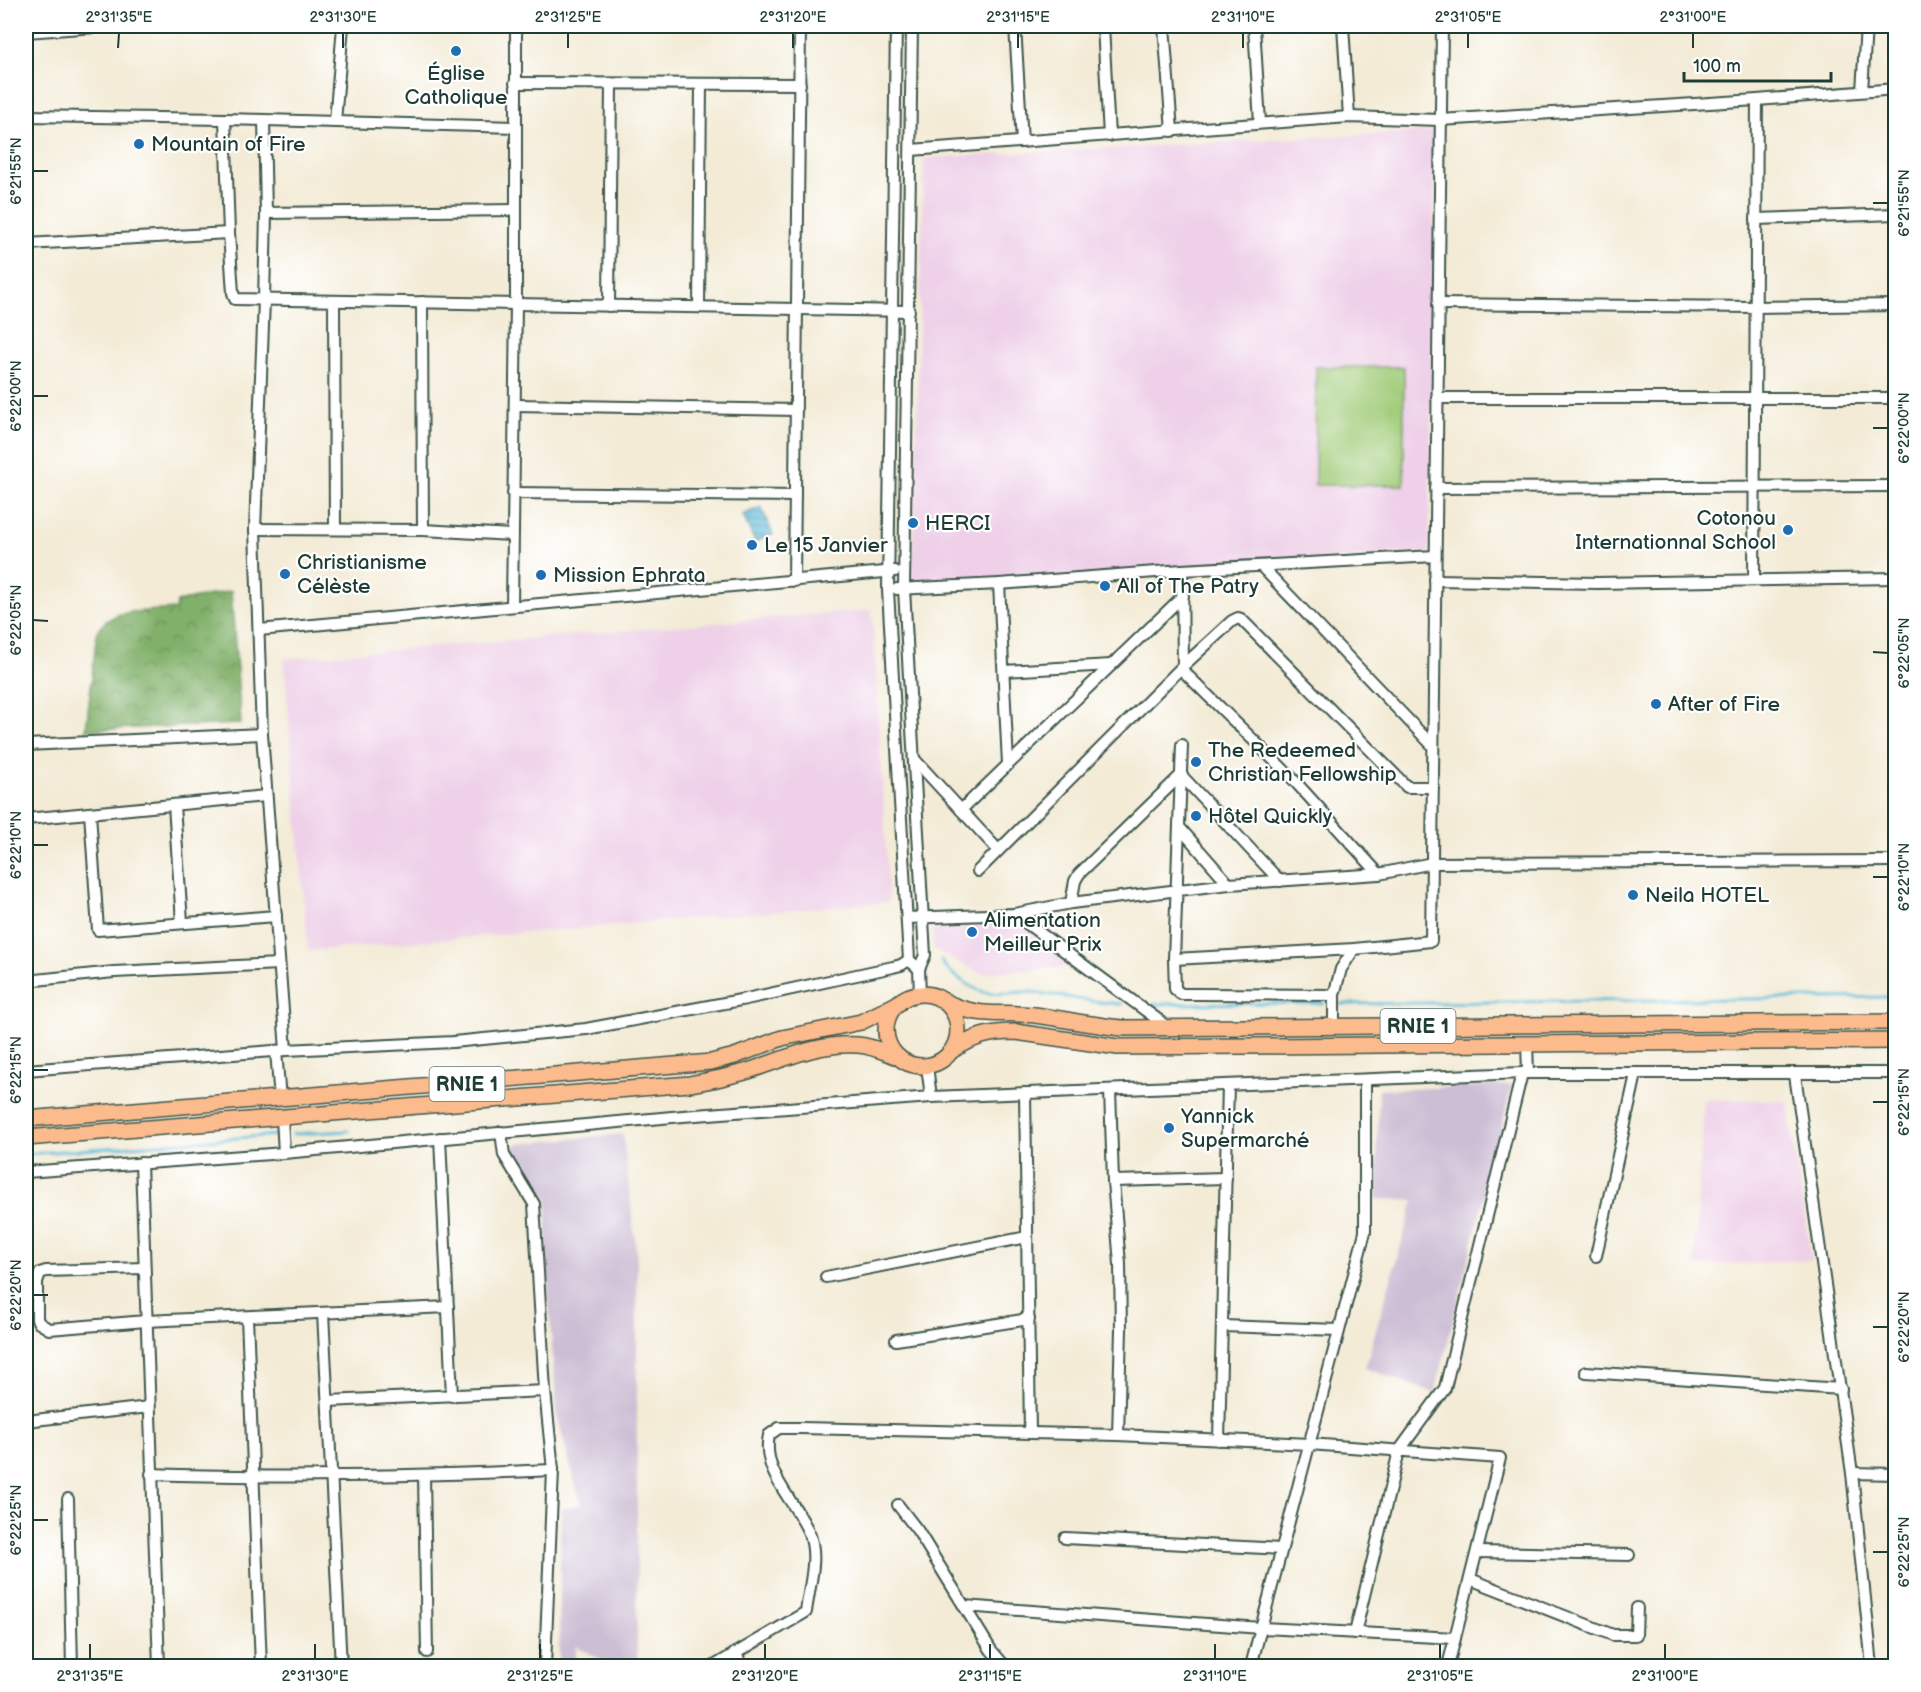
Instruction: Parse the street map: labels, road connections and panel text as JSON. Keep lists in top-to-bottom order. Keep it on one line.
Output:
{"streets":{"highway":["RNIE 1"]},"places":["Église Catholique","Mountain of Fire","HERCI","Cotonou Internationnal School","Le 15 Janvier","Christianisme Célèste","Mission Ephrata","All of The Patry","After of Fire","The Redeemed Christian Fellowship","Hôtel Quickly","Neila HOTEL","Alimentation Meilleur Prix","Yannick Supermarché"],"scale_bar":"100 m","coordinates":["2°31'35\"E","2°31'30\"E","2°31'25\"E","2°31'20\"E","2°31'15\"E","2°31'10\"E","2°31'05\"E","2°31'00\"E","6°21'55\"N","6°22'00\"N","6°22'05\"N","6°22'10\"N","6°22'15\"N","6°22'20\"N","6°22'25\"N"]}
